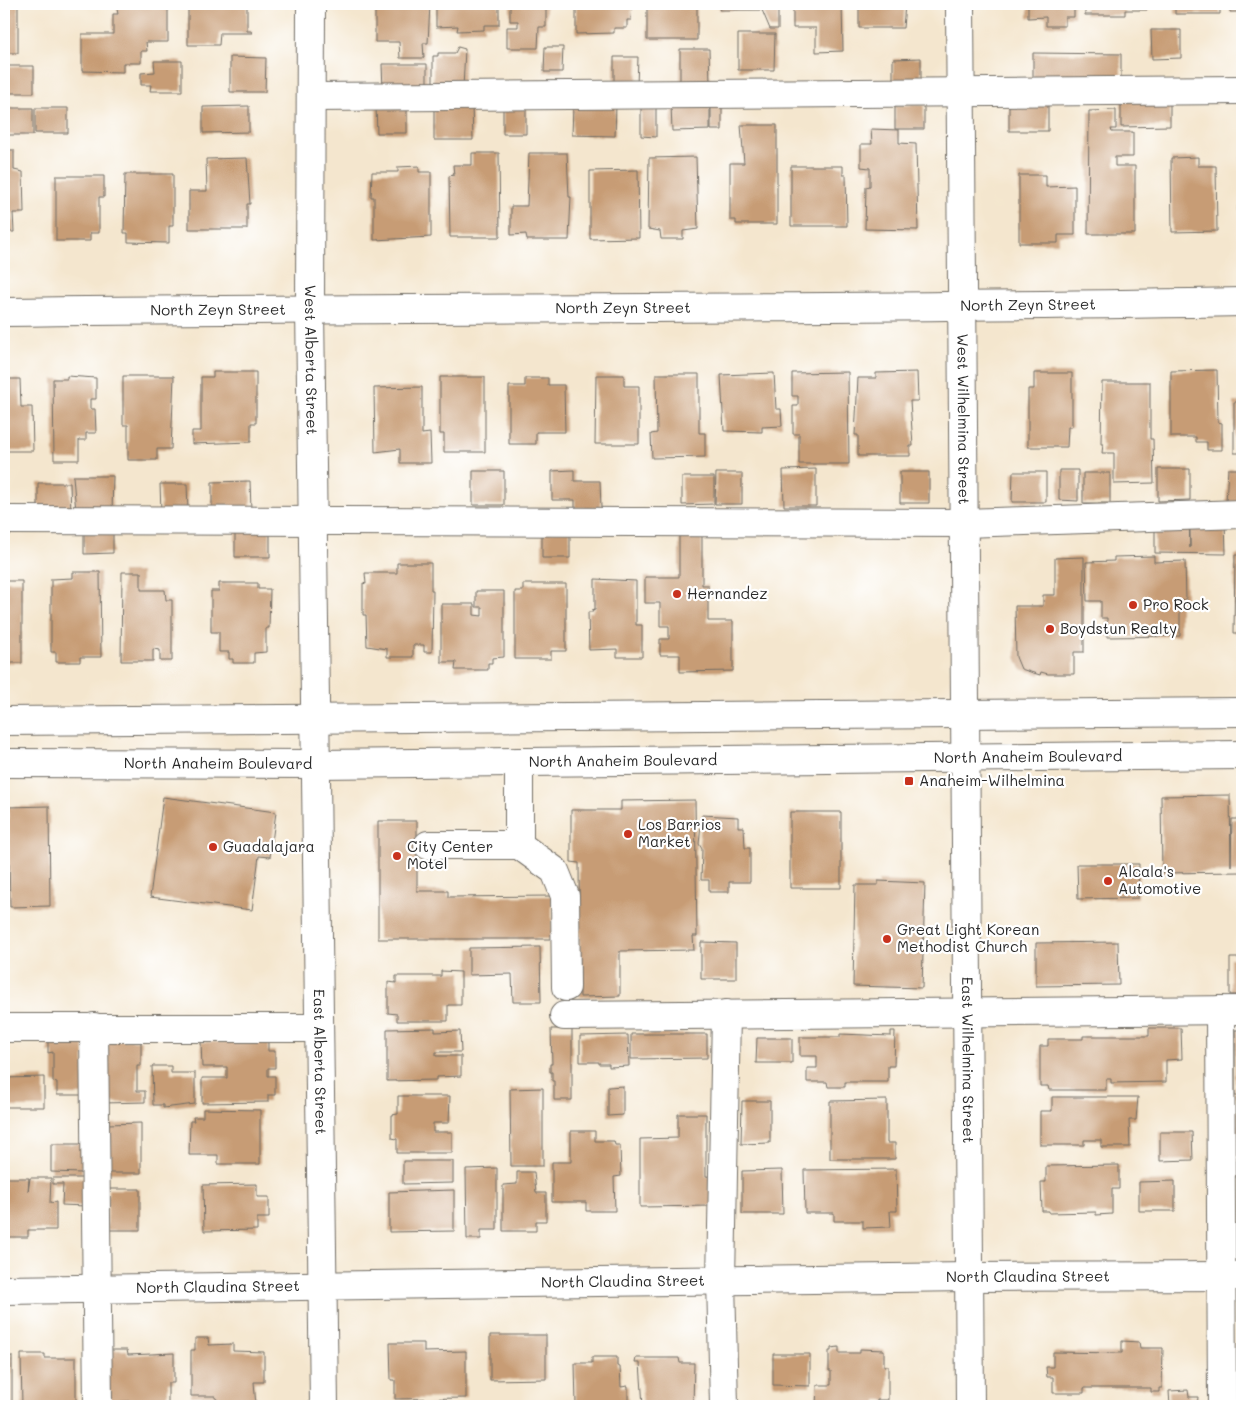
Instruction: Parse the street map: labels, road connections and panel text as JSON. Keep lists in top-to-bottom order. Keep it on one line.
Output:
{"streets":{"street":["North Zeyn Street","West Alberta Street","West Wilhelmina Street","North Anaheim Boulevard","East Wilhelmina Street","East Alberta Street","North Claudina Street"]},"crossings":[["North Zeyn Street","West Alberta Street"],["North Zeyn Street","West Wilhelmina Street"],["West Alberta Street","East Alberta Street"],["West Wilhelmina Street","East Wilhelmina Street"],["North Anaheim Boulevard","East Wilhelmina Street"],["North Anaheim Boulevard","East Alberta Street"],["East Wilhelmina Street","North Claudina Street"],["East Alberta Street","North Claudina Street"]],"places":{"other":["Hernandez","Pro Rock","Boydstun Realty","Los Barrios Market","Guadalajara","City Center Motel","Alcala's Automotive","Great Light Korean Methodist Church"],"transit":["Anaheim-Wilhelmina"]}}
